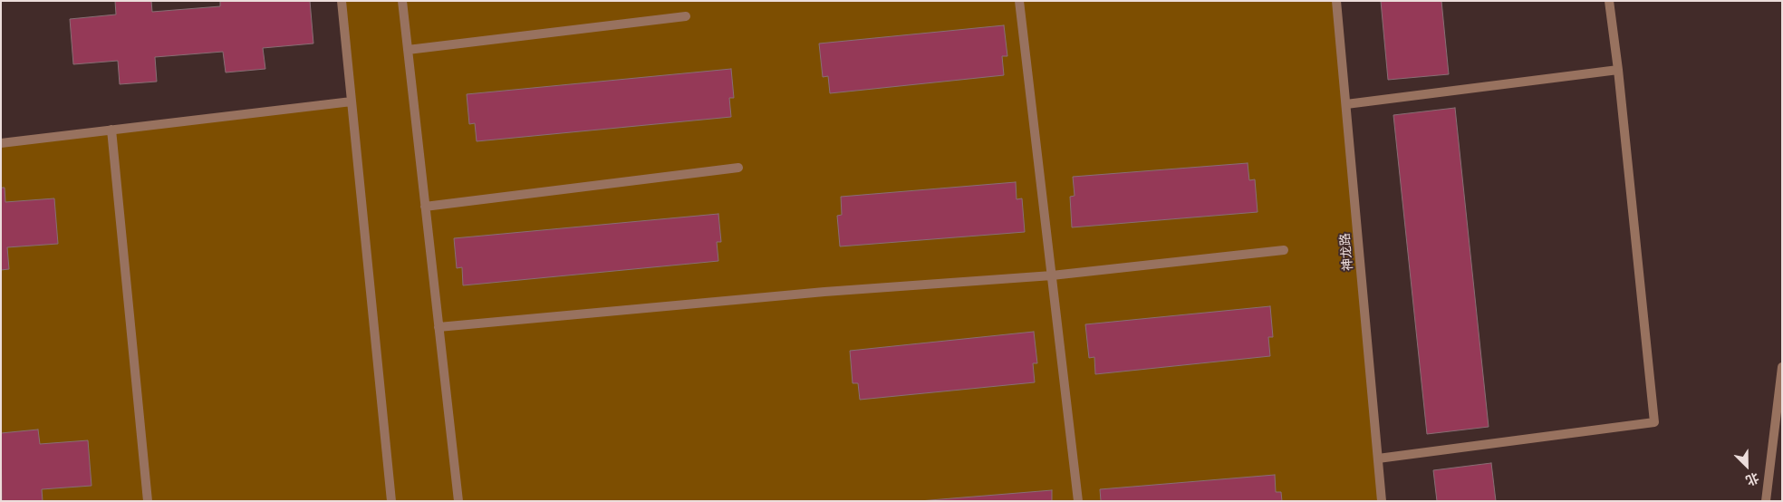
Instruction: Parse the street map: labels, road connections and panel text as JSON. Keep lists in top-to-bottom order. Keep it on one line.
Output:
{"streets":{"street":["神龙路"]},"north":"bottom right"}
